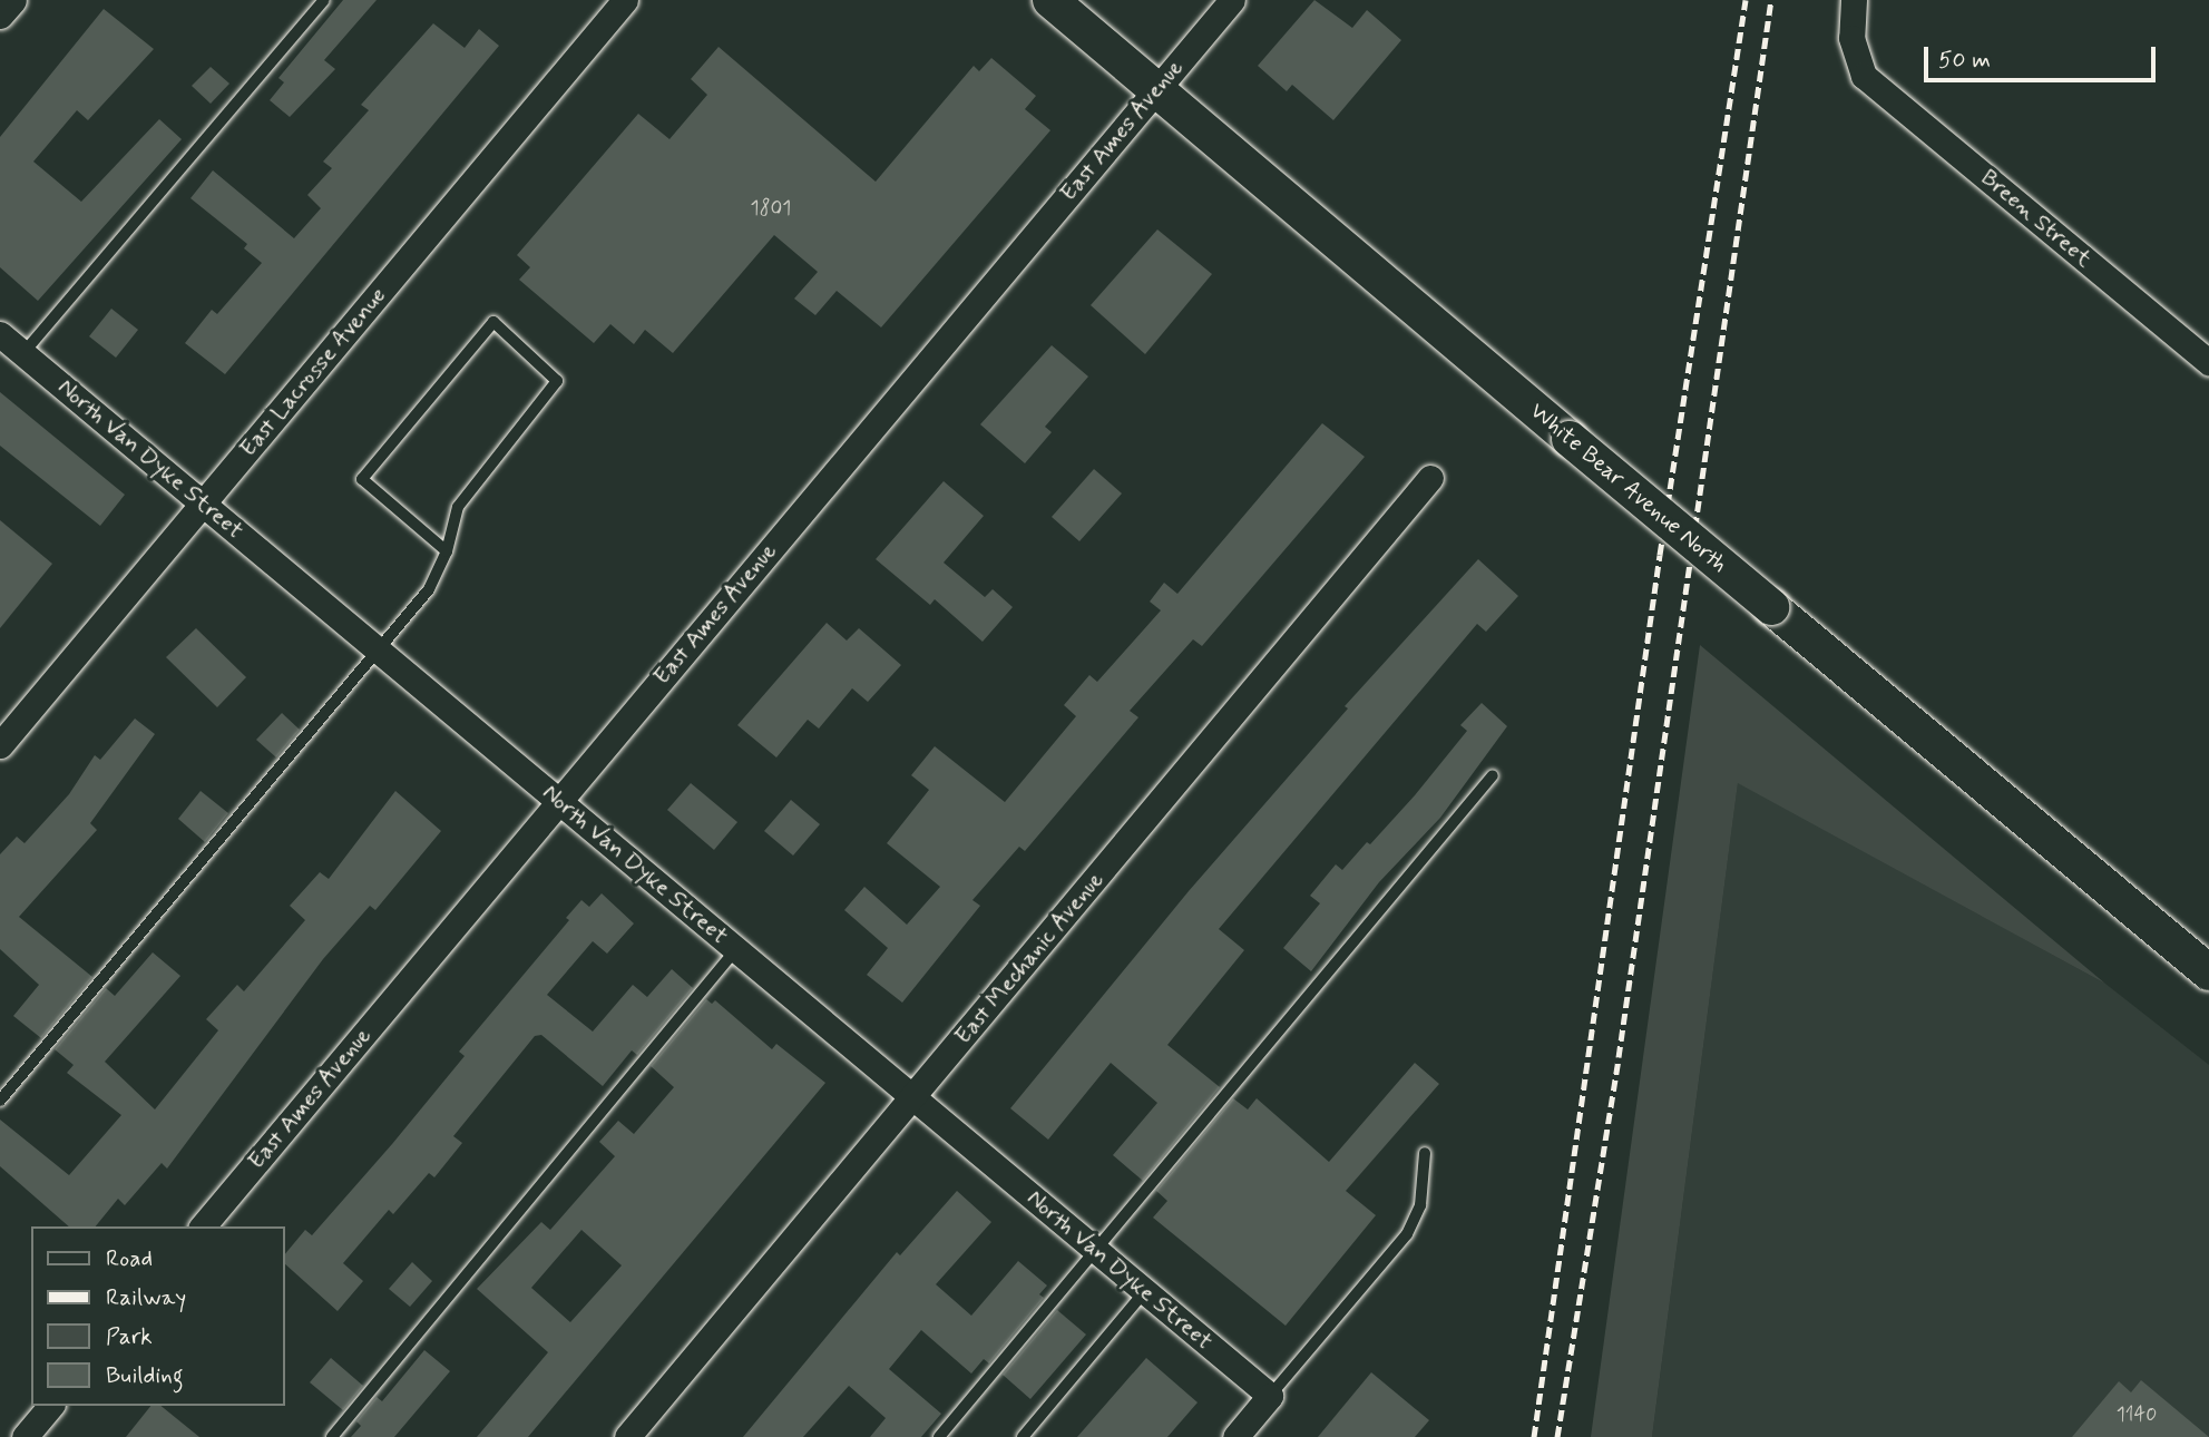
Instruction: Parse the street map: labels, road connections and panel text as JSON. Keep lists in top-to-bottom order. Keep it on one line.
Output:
{"streets":{"main road":["White Bear Avenue North"],"street":["East Ames Avenue","Breen Street","East Lacrosse Avenue","North Van Dyke Street","East Mechanic Avenue"]},"crossings":[["East Ames Avenue","North Van Dyke Street"],["East Ames Avenue","White Bear Avenue North"],["East Lacrosse Avenue","North Van Dyke Street"],["North Van Dyke Street","East Mechanic Avenue"]],"house_numbers":["1801","1140"],"legend":["Road","Railway","Park","Building"],"scale_bar":"50 m"}
